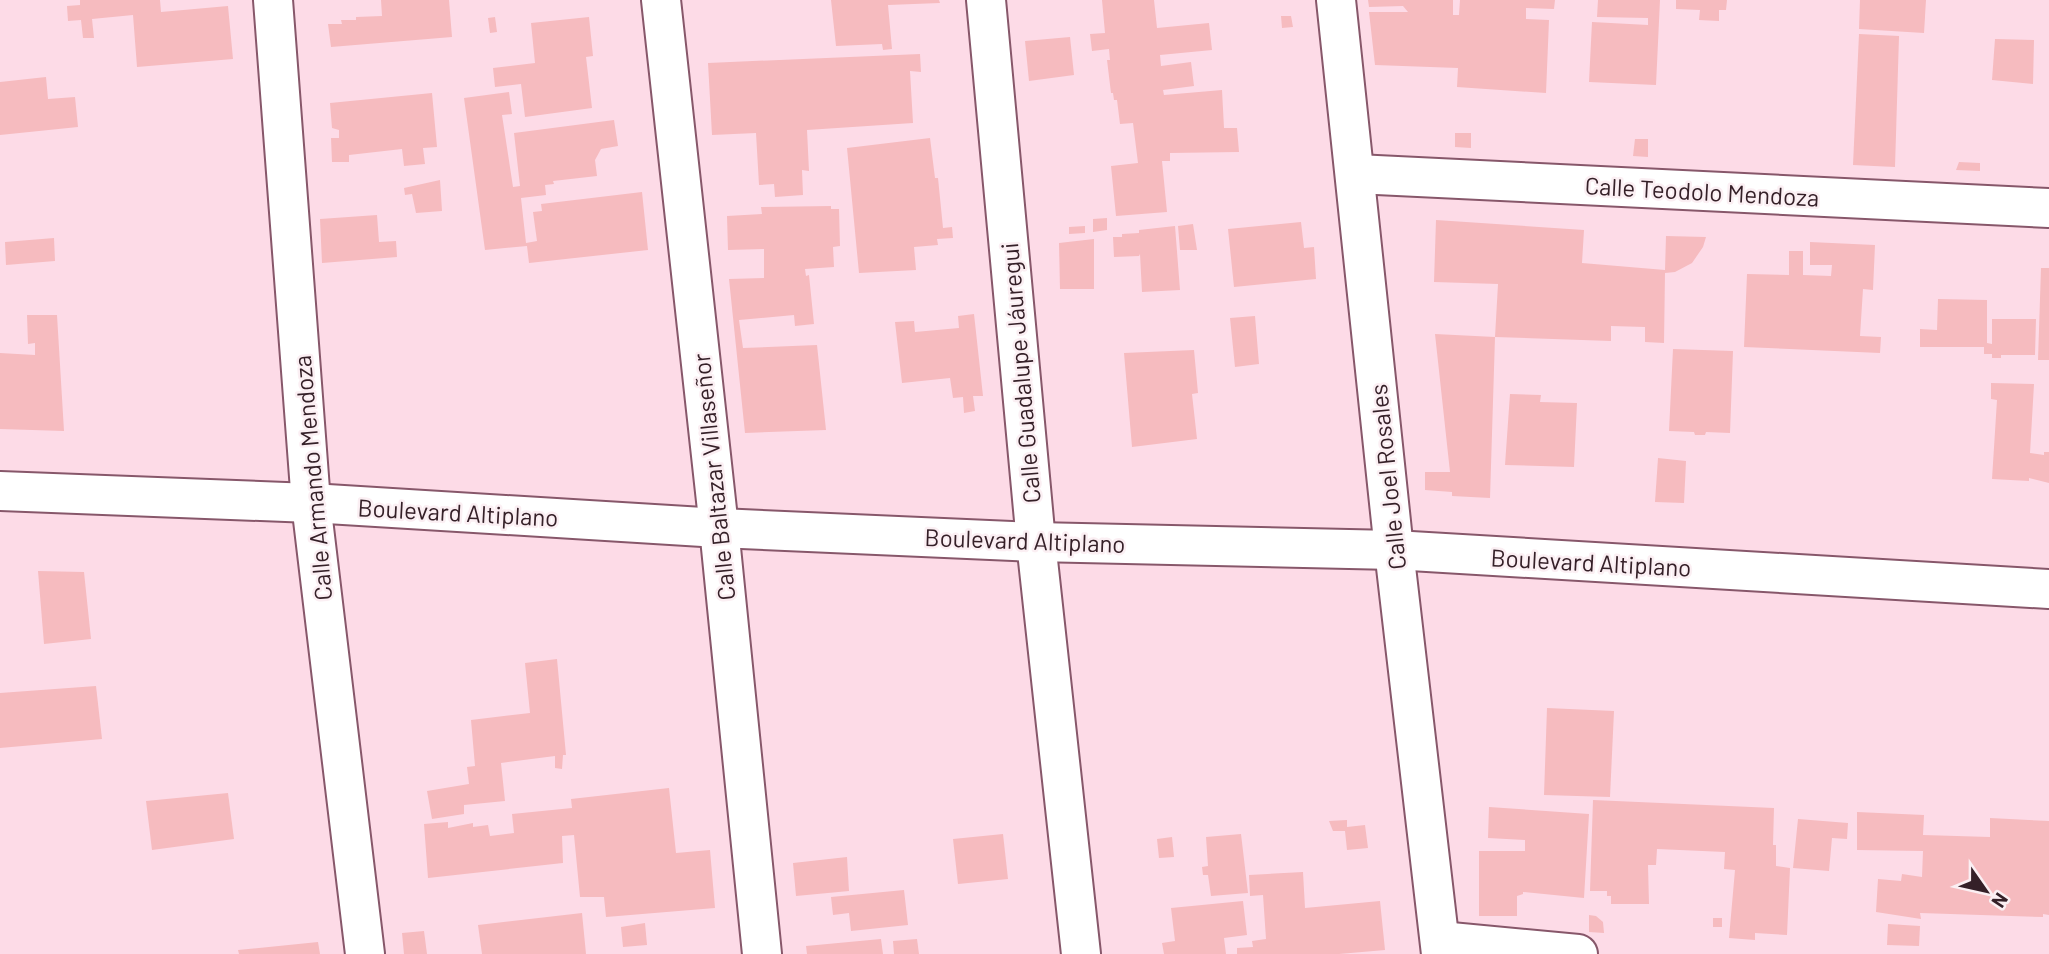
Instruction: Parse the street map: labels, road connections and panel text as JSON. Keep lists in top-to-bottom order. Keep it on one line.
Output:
{"streets":{"street":["Calle Teodolo Mendoza","Calle Guadalupe Jáuregui","Calle Baltazar Villaseñor","Calle Joel Rosales","Calle Armando Mendoza","Boulevard Altiplano"]},"crossings":[["Calle Teodolo Mendoza","Calle Joel Rosales"],["Calle Guadalupe Jáuregui","Boulevard Altiplano"],["Calle Baltazar Villaseñor","Boulevard Altiplano"],["Calle Joel Rosales","Boulevard Altiplano"],["Calle Armando Mendoza","Boulevard Altiplano"]],"north":"bottom right"}
